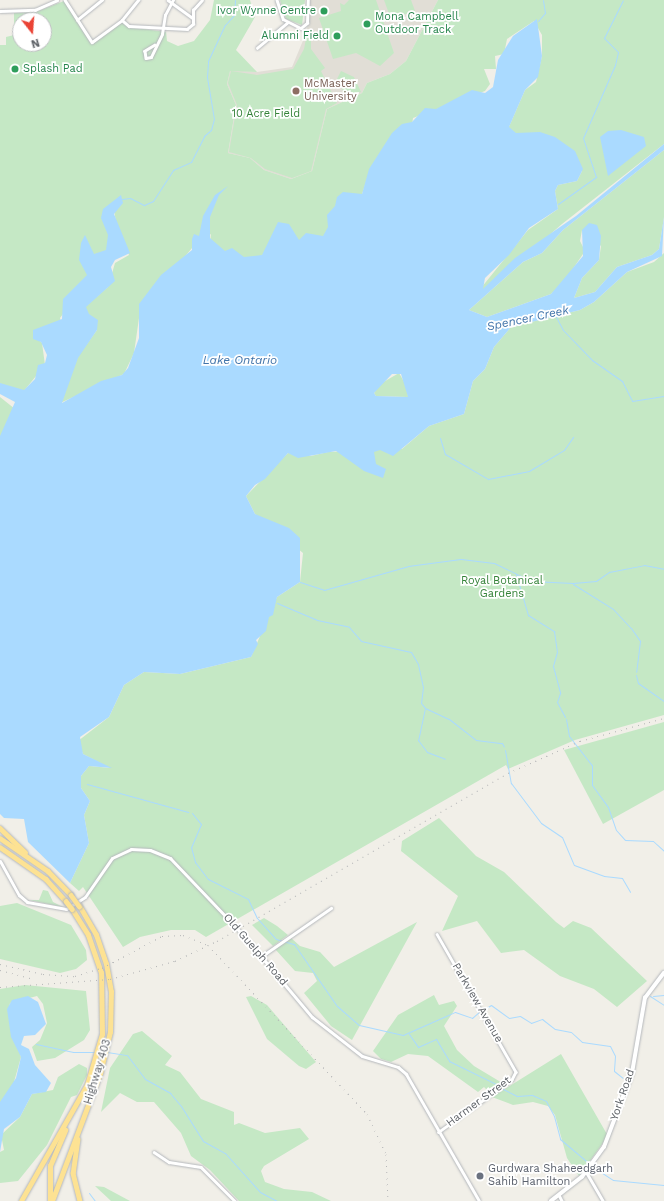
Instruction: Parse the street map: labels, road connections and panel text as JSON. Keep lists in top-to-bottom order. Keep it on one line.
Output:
{"streets":{"highway":["Highway 403"],"main road":["York Road"],"street":["Old Guelph Road","Parkview Avenue","Harmer Street"]},"crossings":[["Old Guelph Road","Harmer Street"],["Parkview Avenue","Harmer Street"]],"water":["Spencer Creek","Lake Ontario"],"parks":["10 Acre Field","Royal Botanical Gardens"],"places":["Ivor Wynne Centre","Mona Campbell Outdoor Track","Alumni Field","Splash Pad","McMaster University","Gurdwara Shaheedgarh Sahib Hamilton"],"north":"bottom"}
